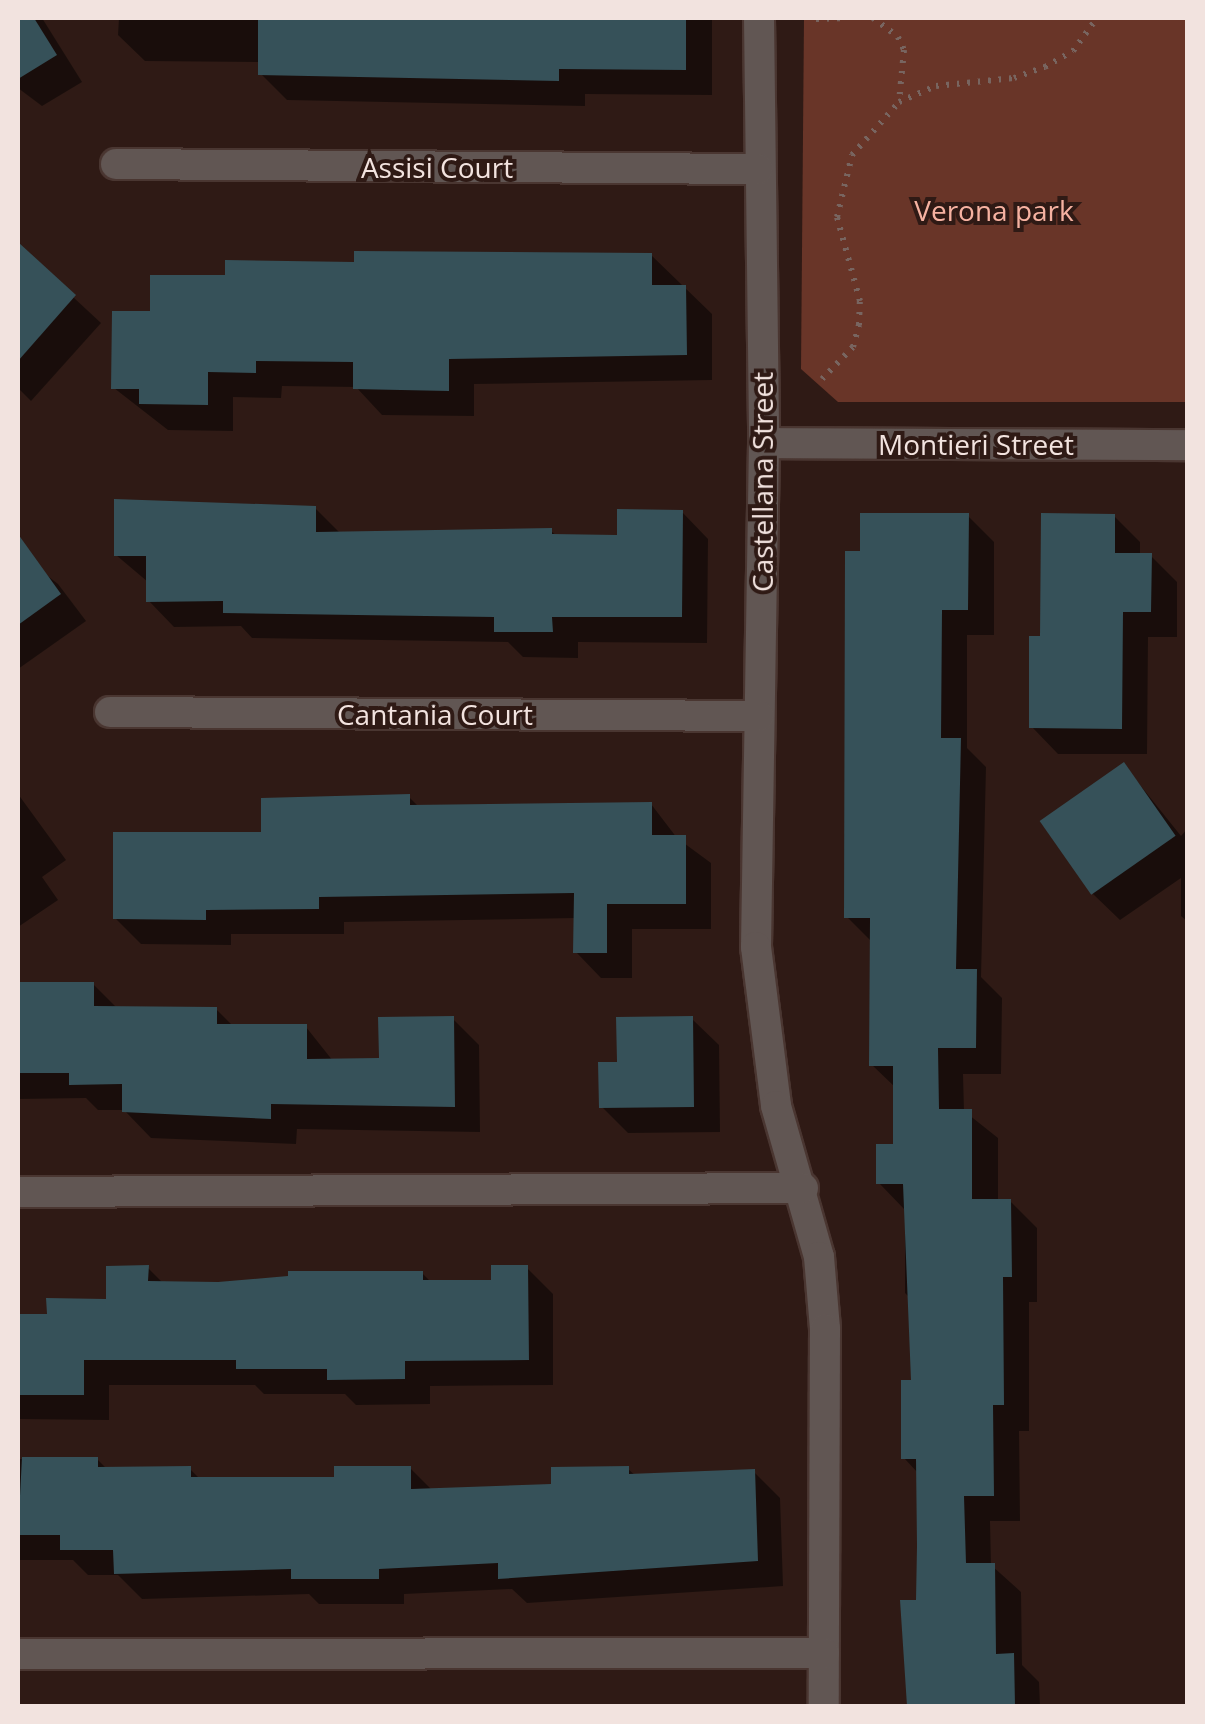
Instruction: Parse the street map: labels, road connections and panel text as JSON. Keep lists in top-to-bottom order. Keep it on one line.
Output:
{"streets":{"street":["Assisi Court","Montieri Street","Castellana Street","Cantania Court"]},"crossings":[["Assisi Court","Castellana Street"],["Montieri Street","Castellana Street"],["Castellana Street","Cantania Court"]],"parks":["Verona park"]}
